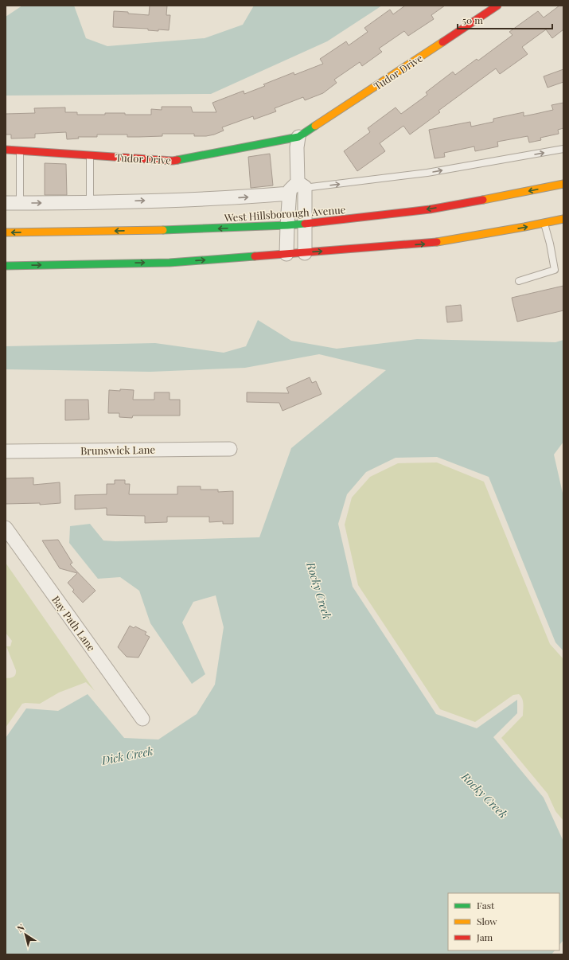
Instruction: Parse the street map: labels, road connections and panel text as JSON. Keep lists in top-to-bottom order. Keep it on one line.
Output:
{"streets":{"main road":["Tudor Drive","West Hillsborough Avenue"],"street":["Brunswick Lane","Bay Path Lane"]},"water":["Rocky Creek","Dick Creek"],"legend":["Fast","Slow","Jam"],"scale_bar":"50 m","north":"top left"}
